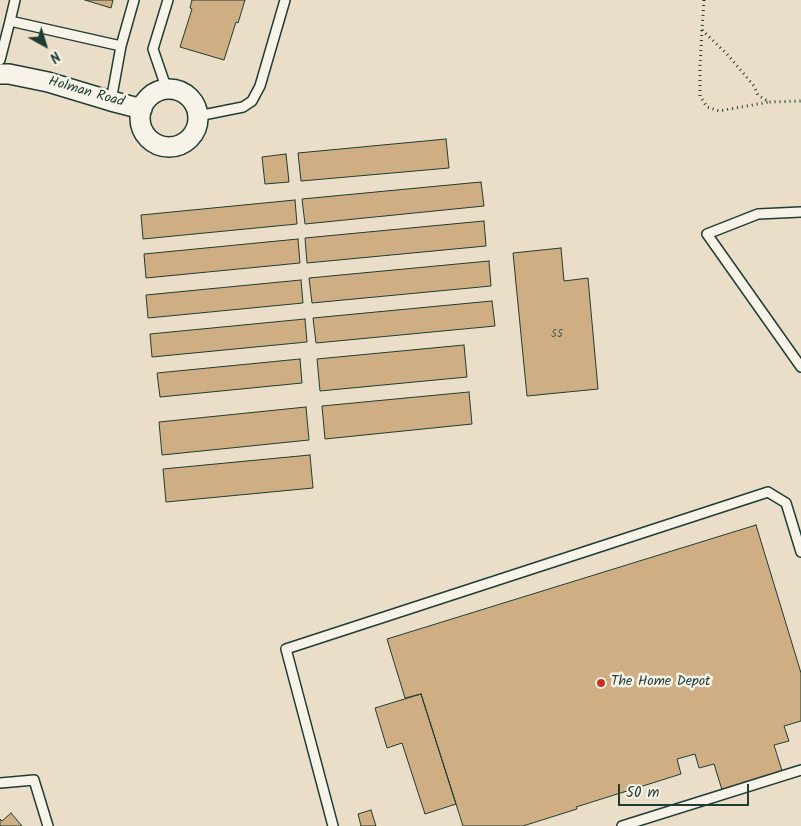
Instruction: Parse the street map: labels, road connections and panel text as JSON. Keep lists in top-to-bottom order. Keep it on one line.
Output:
{"streets":{"street":["Holman Road"]},"places":["The Home Depot"],"house_numbers":["55"],"scale_bar":"50 m","north":"bottom right"}
